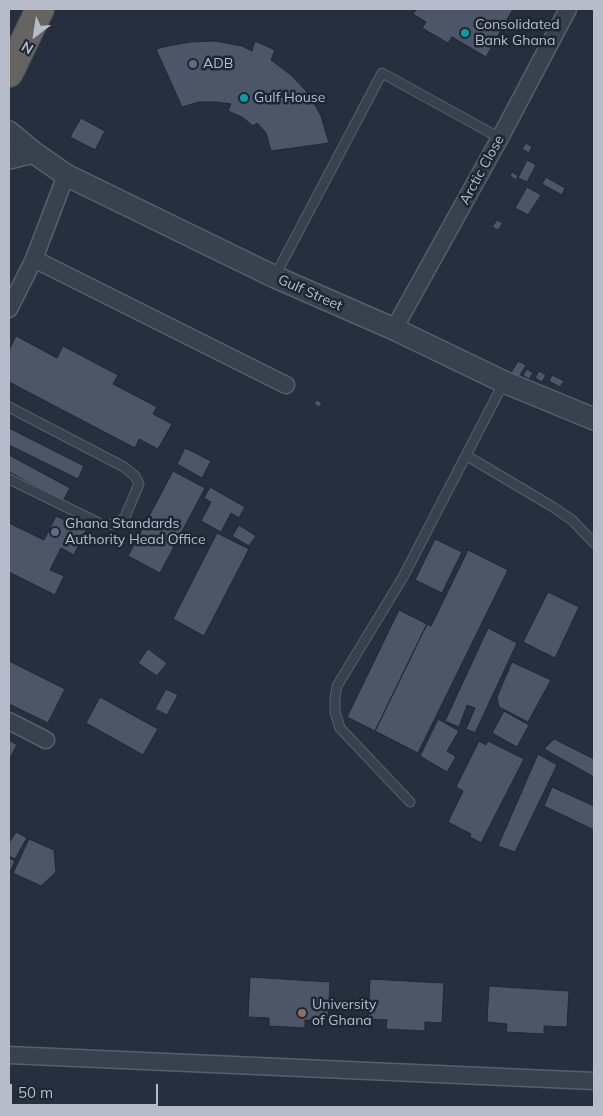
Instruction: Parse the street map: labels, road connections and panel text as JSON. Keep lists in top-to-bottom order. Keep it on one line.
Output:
{"streets":{"street":["Arctic Close","Gulf Street"]},"crossings":[["Arctic Close","Gulf Street"]],"places":["Consolidated Bank Ghana","ADB","Gulf House","Ghana Standards Authority Head Office","University of Ghana"],"scale_bar":"50 m","north":"bottom left"}
